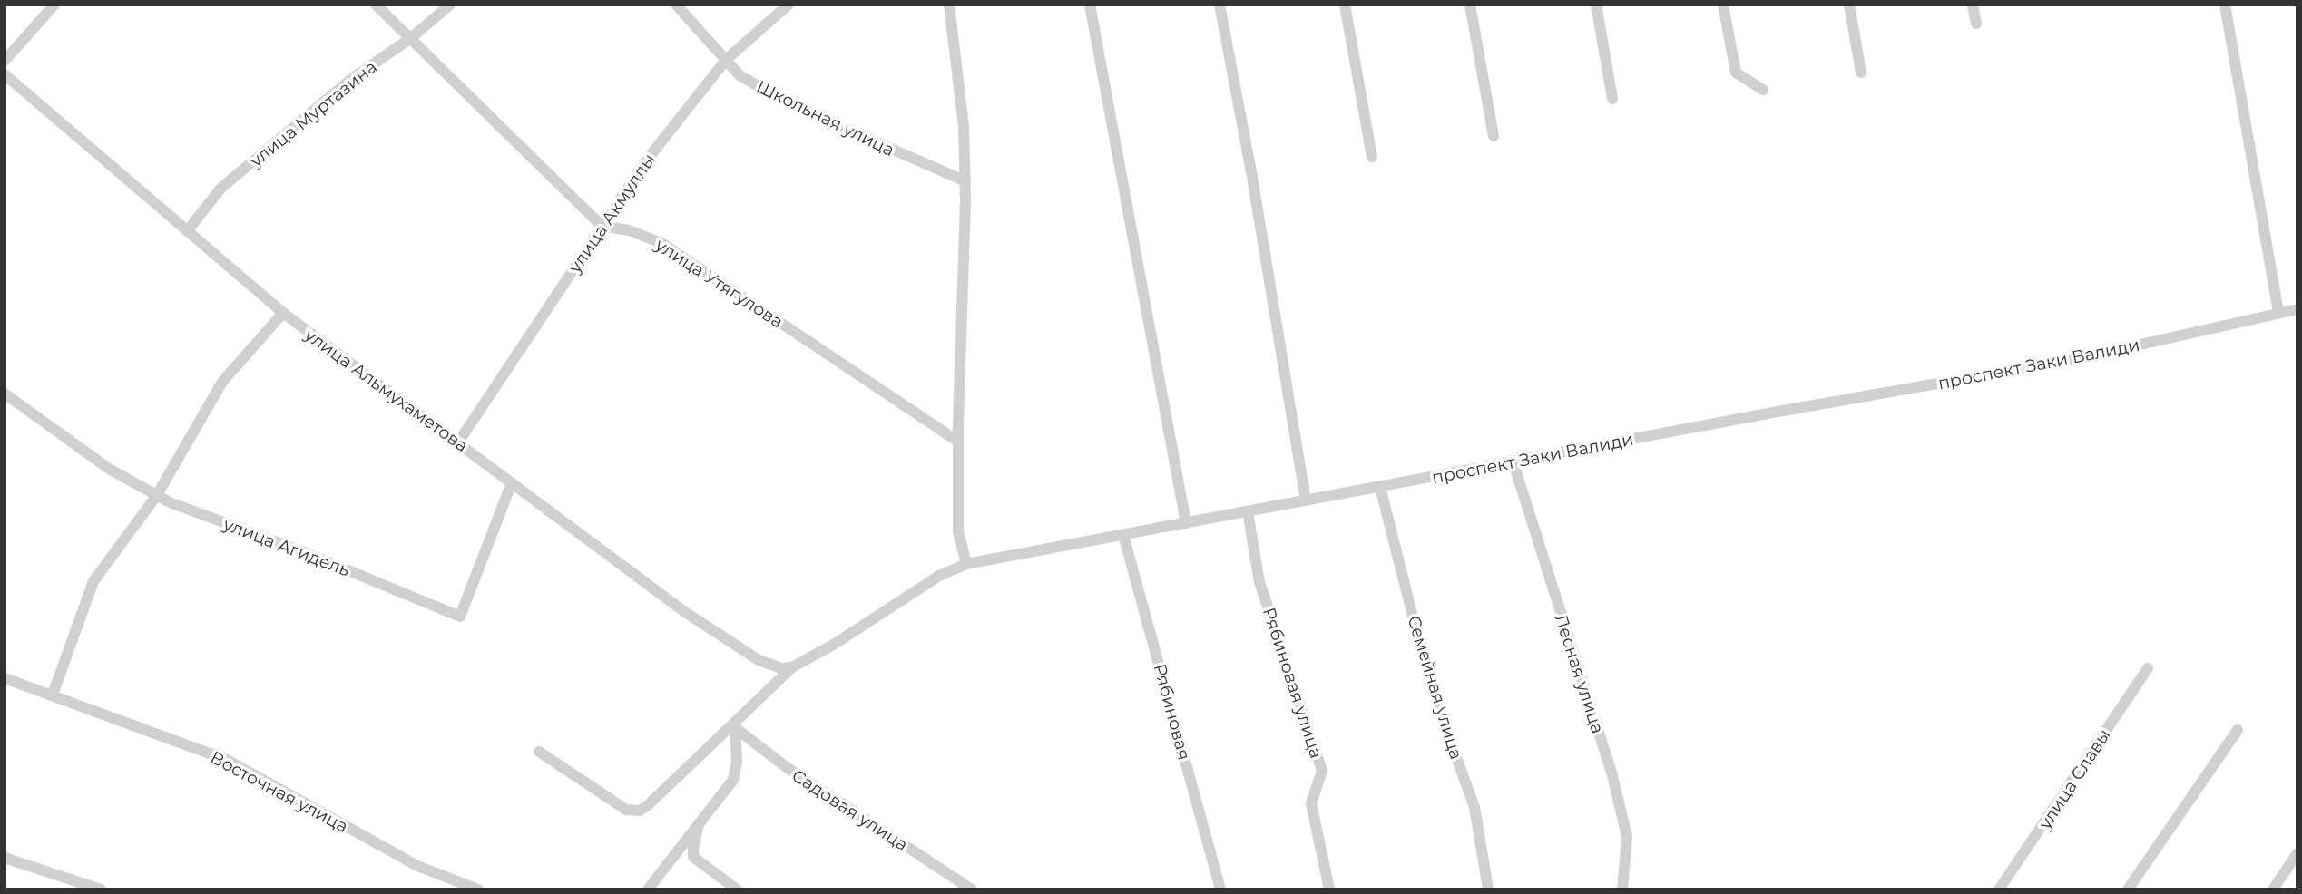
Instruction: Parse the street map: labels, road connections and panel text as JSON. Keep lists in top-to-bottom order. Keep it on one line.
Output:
{"streets":{"street":["улица Муртазина","Школьная улица","улица Акмуллы","улица Утягулова","проспект Заки Валиди","улица Альмухаметова","улица Агидель","Лесная улица","Рябиновая улица","Семейная улица","Рябиновая","улица Славы","Восточная улица","Садовая улица"]},"crossings":[["улица Муртазина","улица Альмухаметова"],["Школьная улица","улица Акмуллы"],["улица Акмуллы","улица Утягулова"],["улица Акмуллы","улица Альмухаметова"],["проспект Заки Валиди","улица Альмухаметова"],["проспект Заки Валиди","Лесная улица"],["проспект Заки Валиди","Рябиновая улица"],["проспект Заки Валиди","Семейная улица"],["проспект Заки Валиди","Рябиновая"],["проспект Заки Валиди","Садовая улица"]]}
